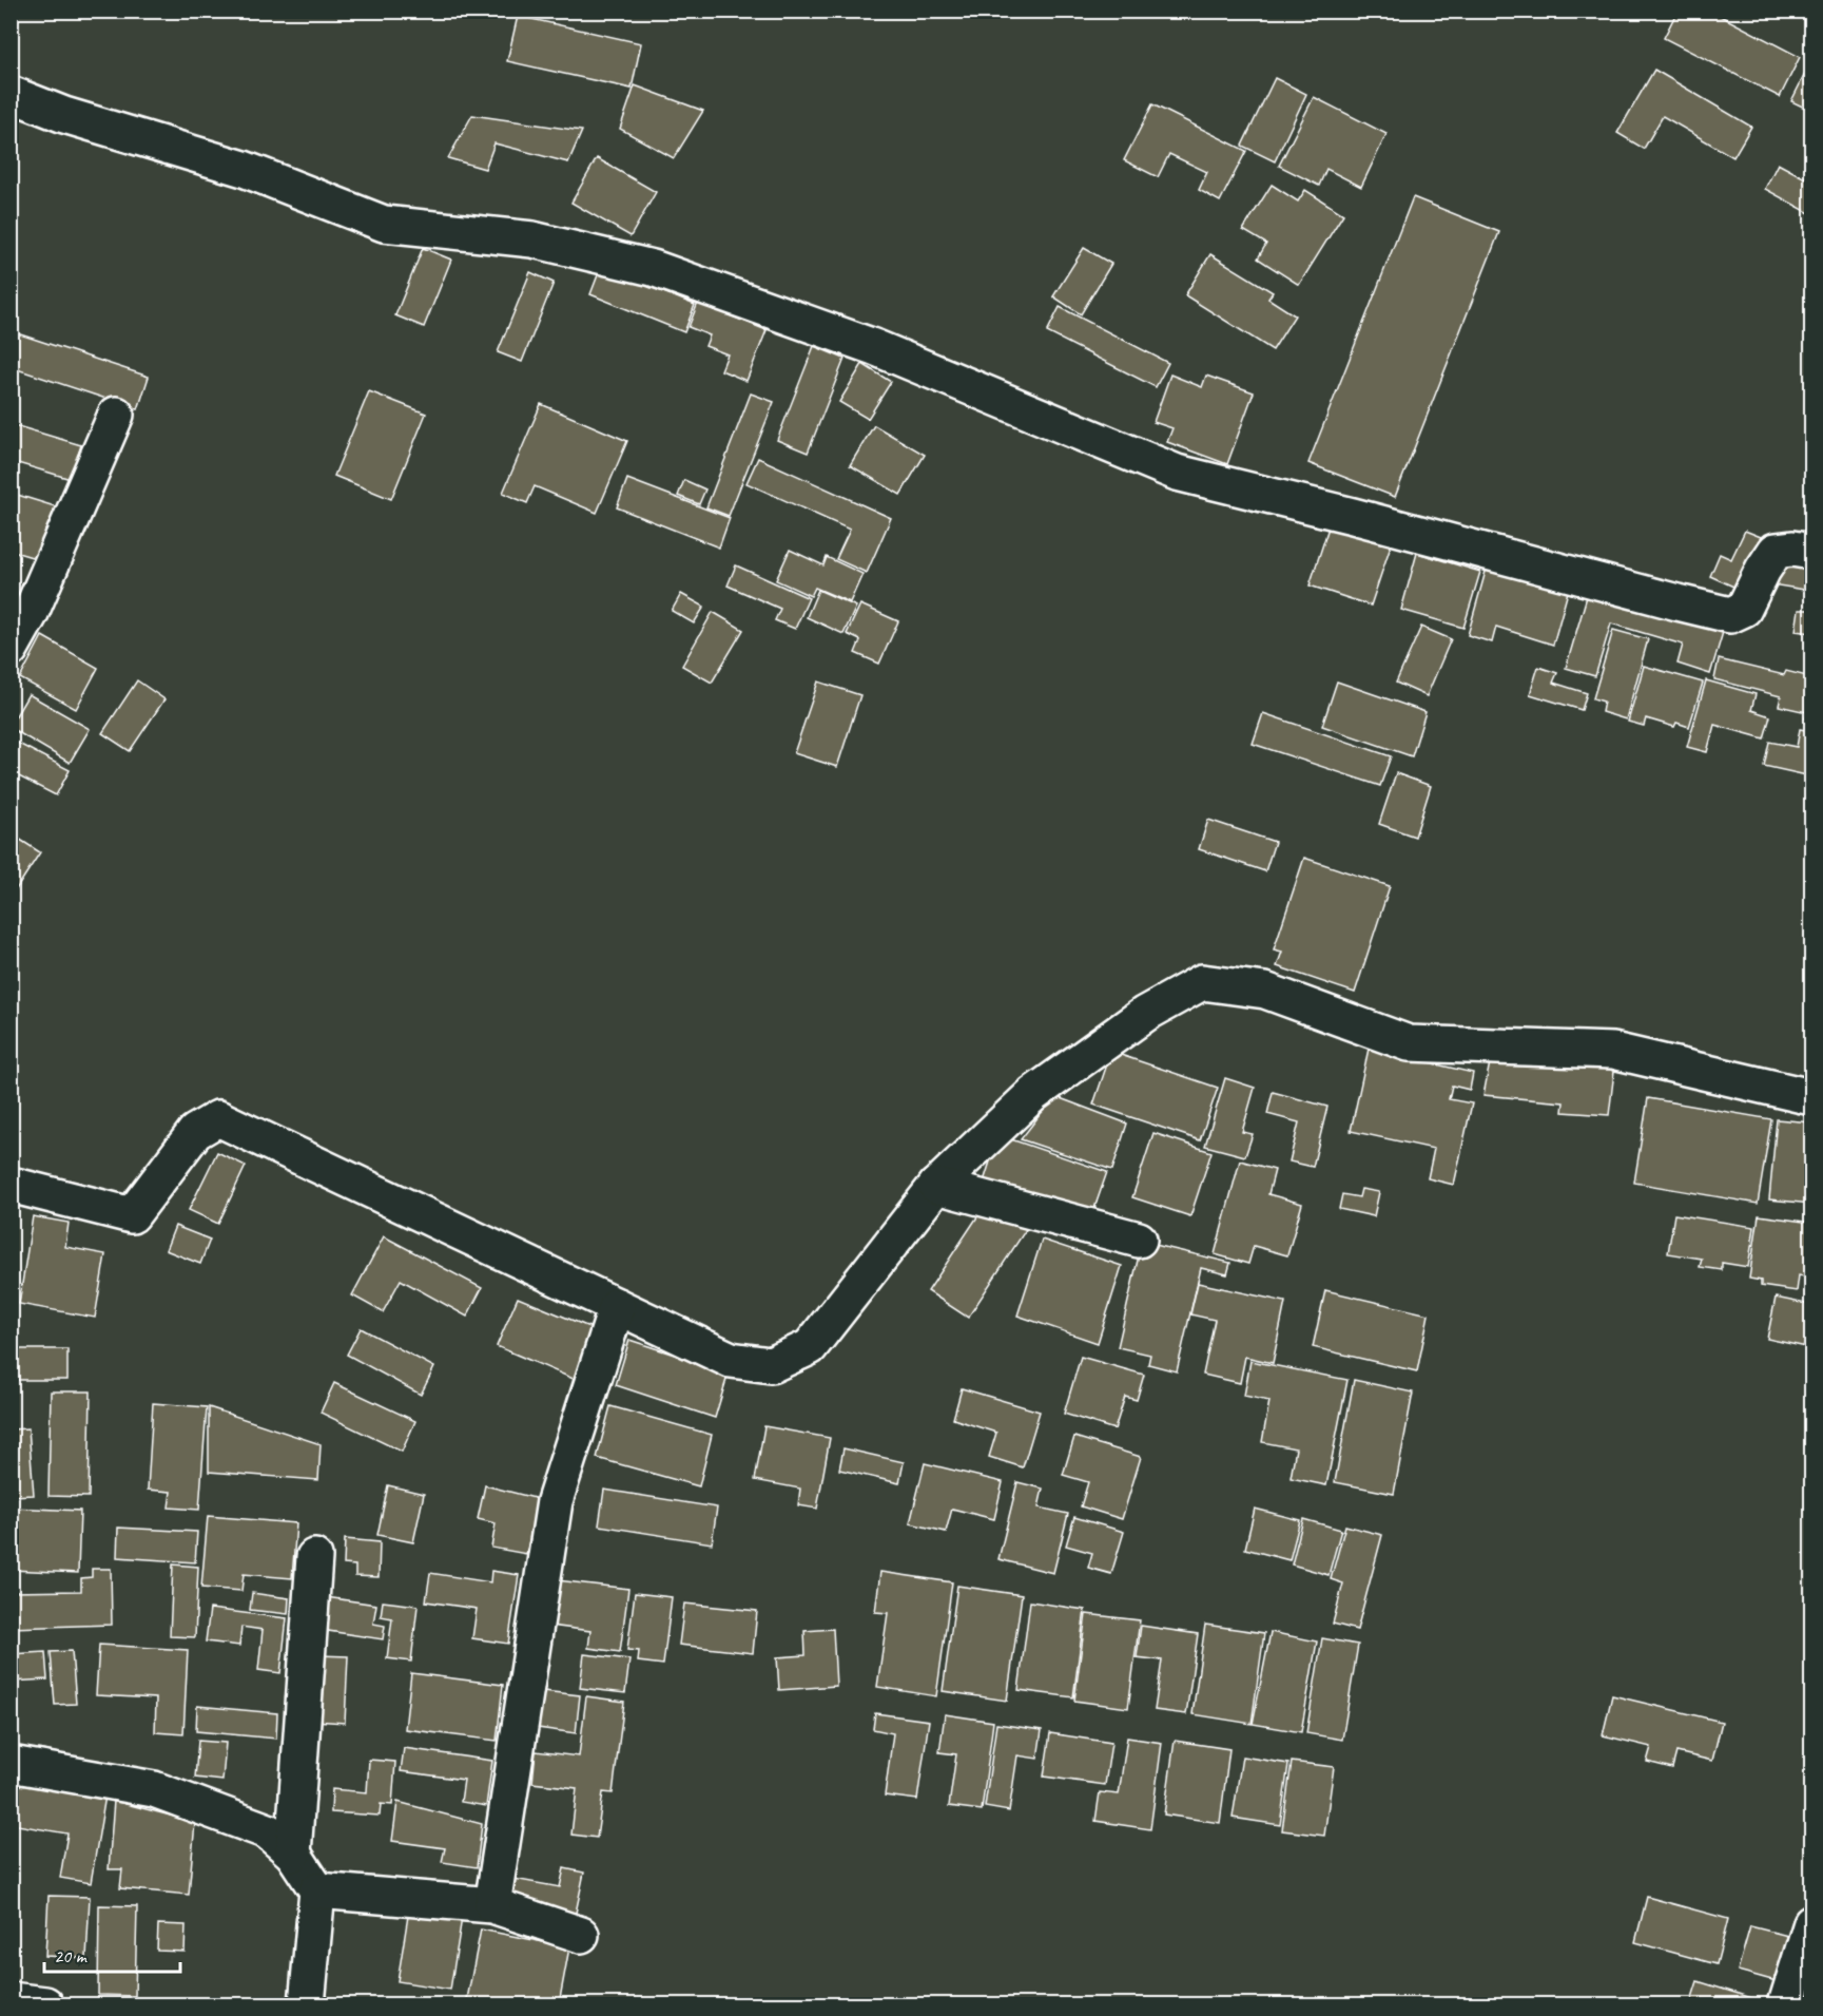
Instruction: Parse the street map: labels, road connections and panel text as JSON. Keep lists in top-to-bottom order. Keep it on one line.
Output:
{"scale_bar":"20 m"}
